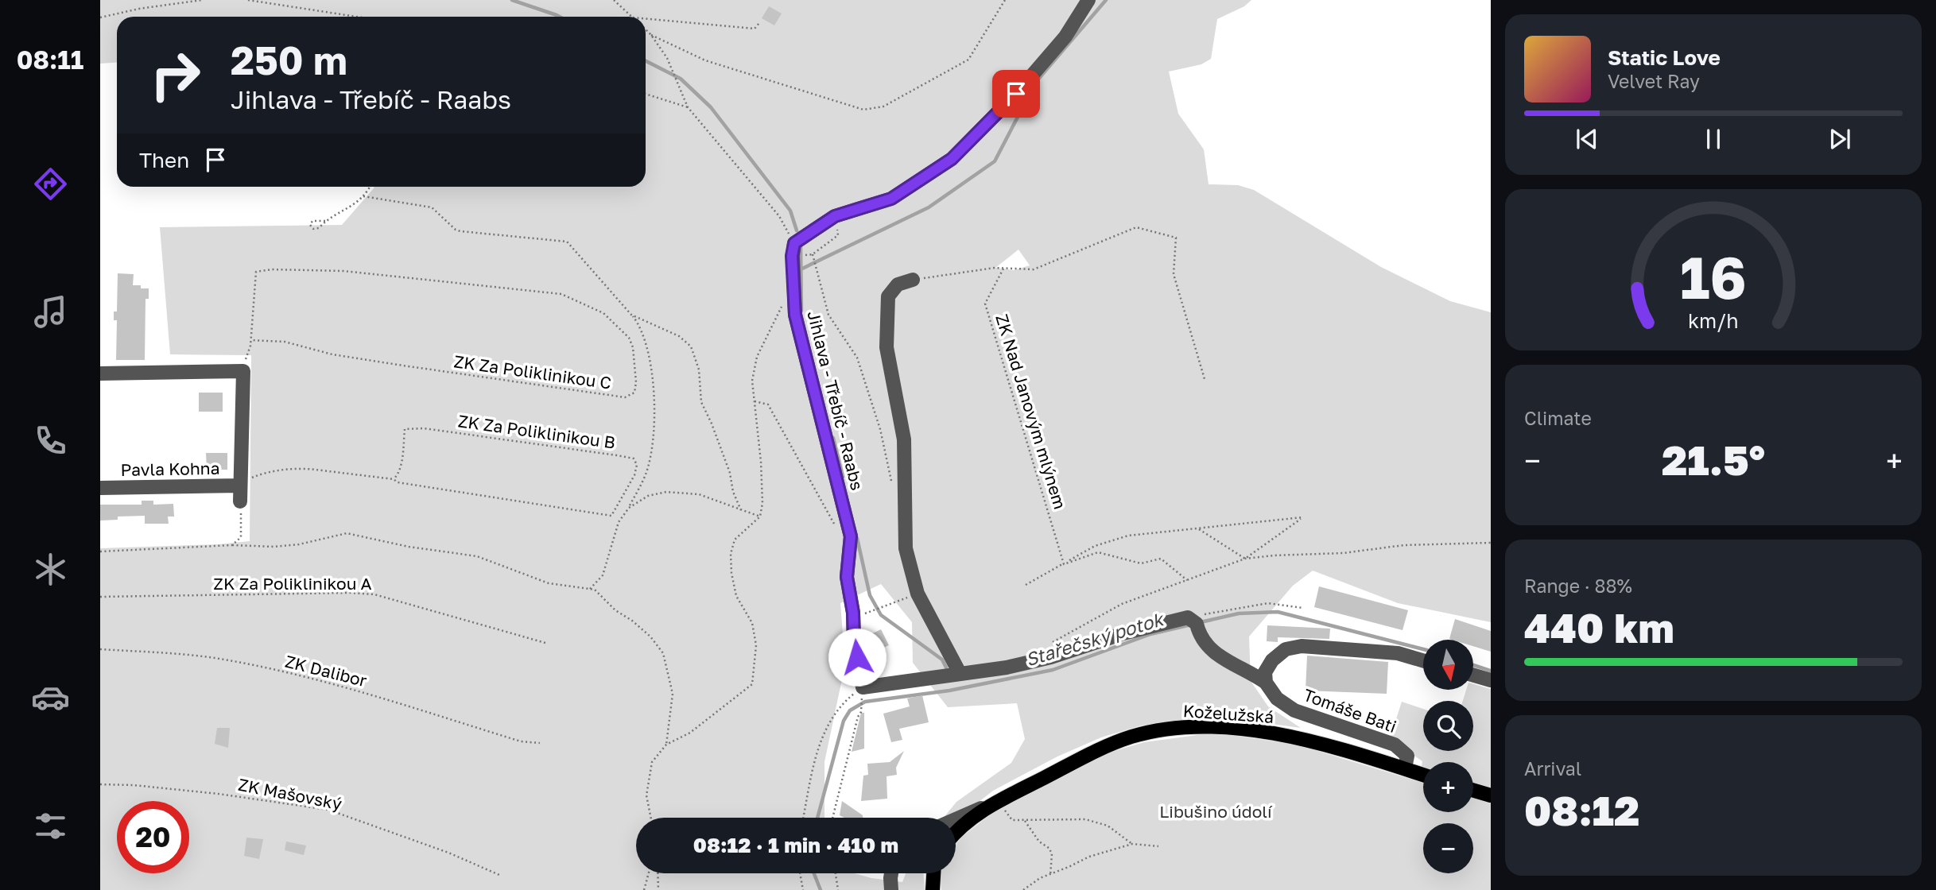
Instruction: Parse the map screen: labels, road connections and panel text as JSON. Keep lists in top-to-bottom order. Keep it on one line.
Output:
{"streets":{"main road":["Koželužská"],"street":["Jihlava - Třebíč - Raabs","Pavla Kohna","Tomáše Bati"],"path":["ZK Za Poliklinikou C","ZK Nad Janovým mlýnem","ZK Za Poliklinikou B","ZK Za Poliklinikou A","ZK Dalibor","ZK Mašovský"]},"crossings":[["ZK Za Poliklinikou B","Pavla Kohna"],["Tomáše Bati","Koželužská"]],"water":["Stařečský potok"],"parks":["Libušino údolí"],"north":"bottom","page":{"tabs":"08:11","turn":["250 m","Jihlava - Třebíč - Raabs"],"song":["Static Love","Velvet Ray"],"then":"Then","tile":["Climate",["Range · 88%","440 km"],["Arrival","08:12"]],"heat":["−","21.5°","+"],"map_buttons":["+","−"],"limit":"20","trip":"08:12 · 1 min · 410 m","gauge":["16","km/h"]}}
